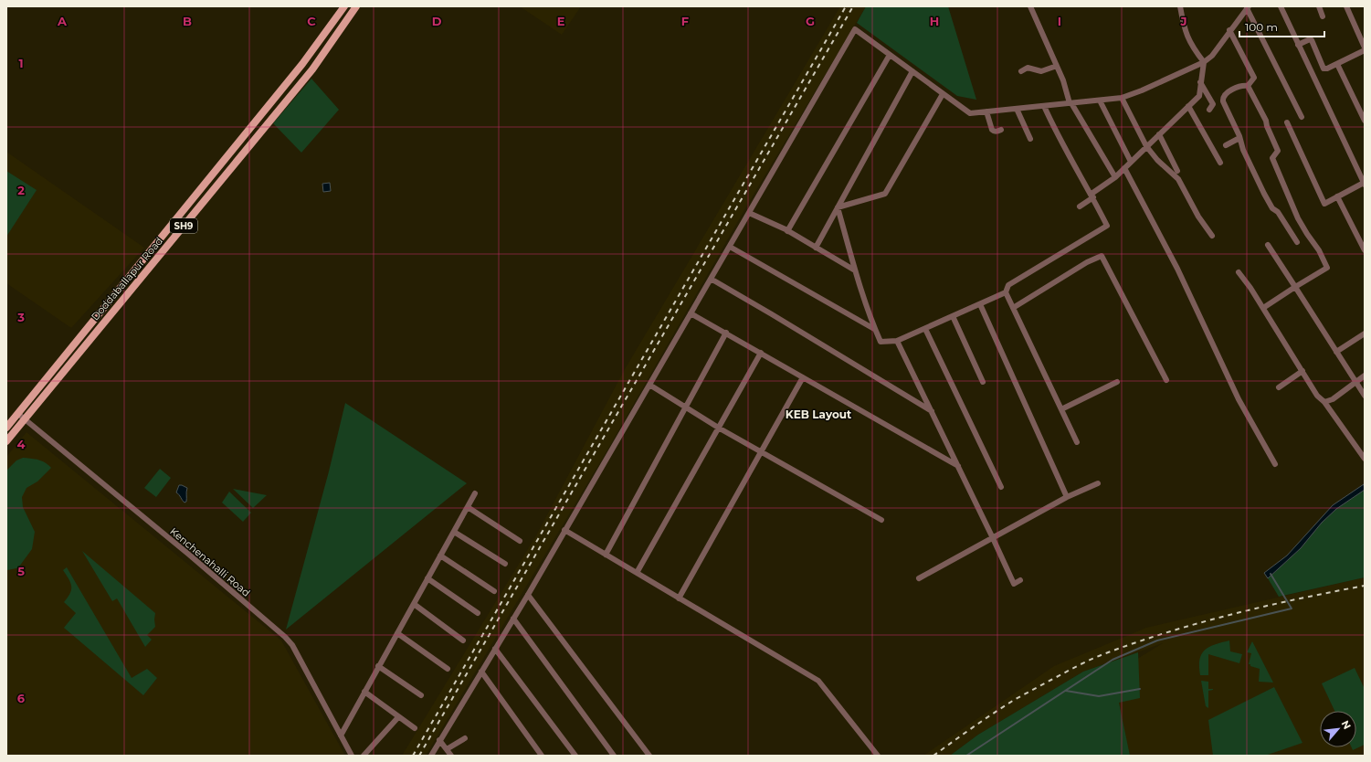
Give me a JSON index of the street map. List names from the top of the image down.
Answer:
{
  "streets": {
    "main road": ["SH9", "Doddaballapur Road"],
    "street": ["Kenchenahalli Road"]
  },
  "crossings": [
    ["Doddaballapur Road", "Kenchenahalli Road"]
  ],
  "districts": ["KEB Layout"],
  "scale_bar": "100 m",
  "north": "top right",
  "grid": {
    "columns": [
      "A",
      "B",
      "C",
      "D",
      "E",
      "F",
      "G",
      "H",
      "I",
      "J"
    ],
    "rows": [
      "1",
      "2",
      "3",
      "4",
      "5",
      "6"
    ]
  }
}
